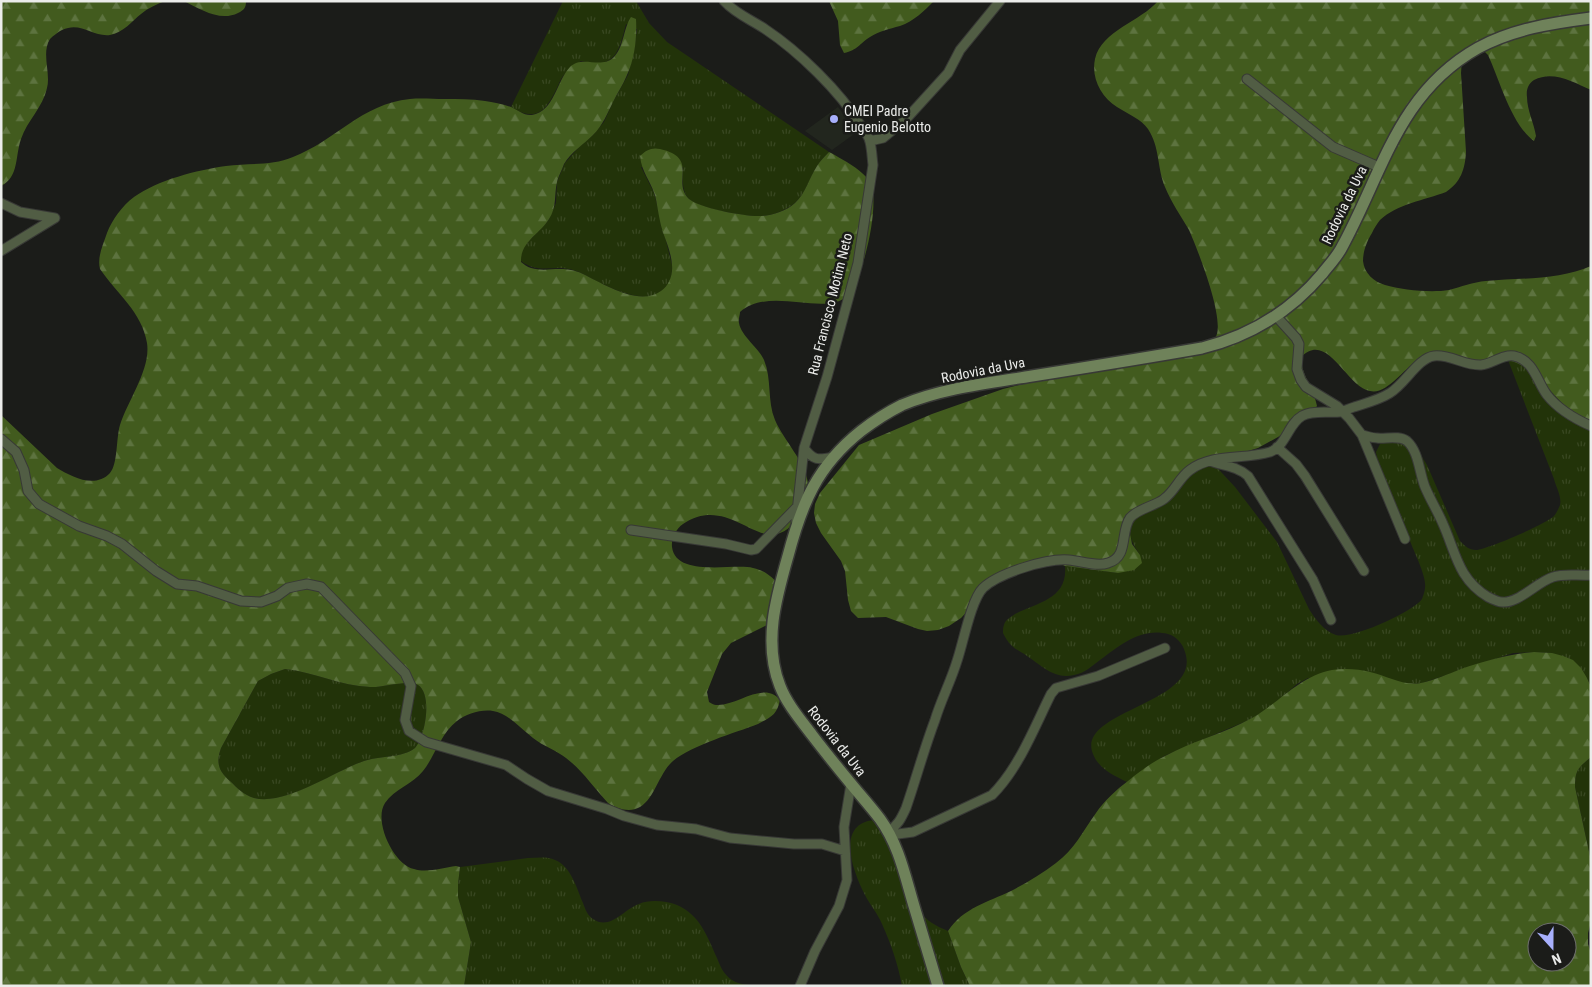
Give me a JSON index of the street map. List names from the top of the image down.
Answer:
{
  "streets": {
    "street": ["Rodovia da Uva", "Rua Francisco Motim Neto"]
  },
  "crossings": [
    ["Rodovia da Uva", "Rua Francisco Motim Neto"]
  ],
  "places": ["CMEI Padre Eugenio Belotto"],
  "north": "bottom"
}
